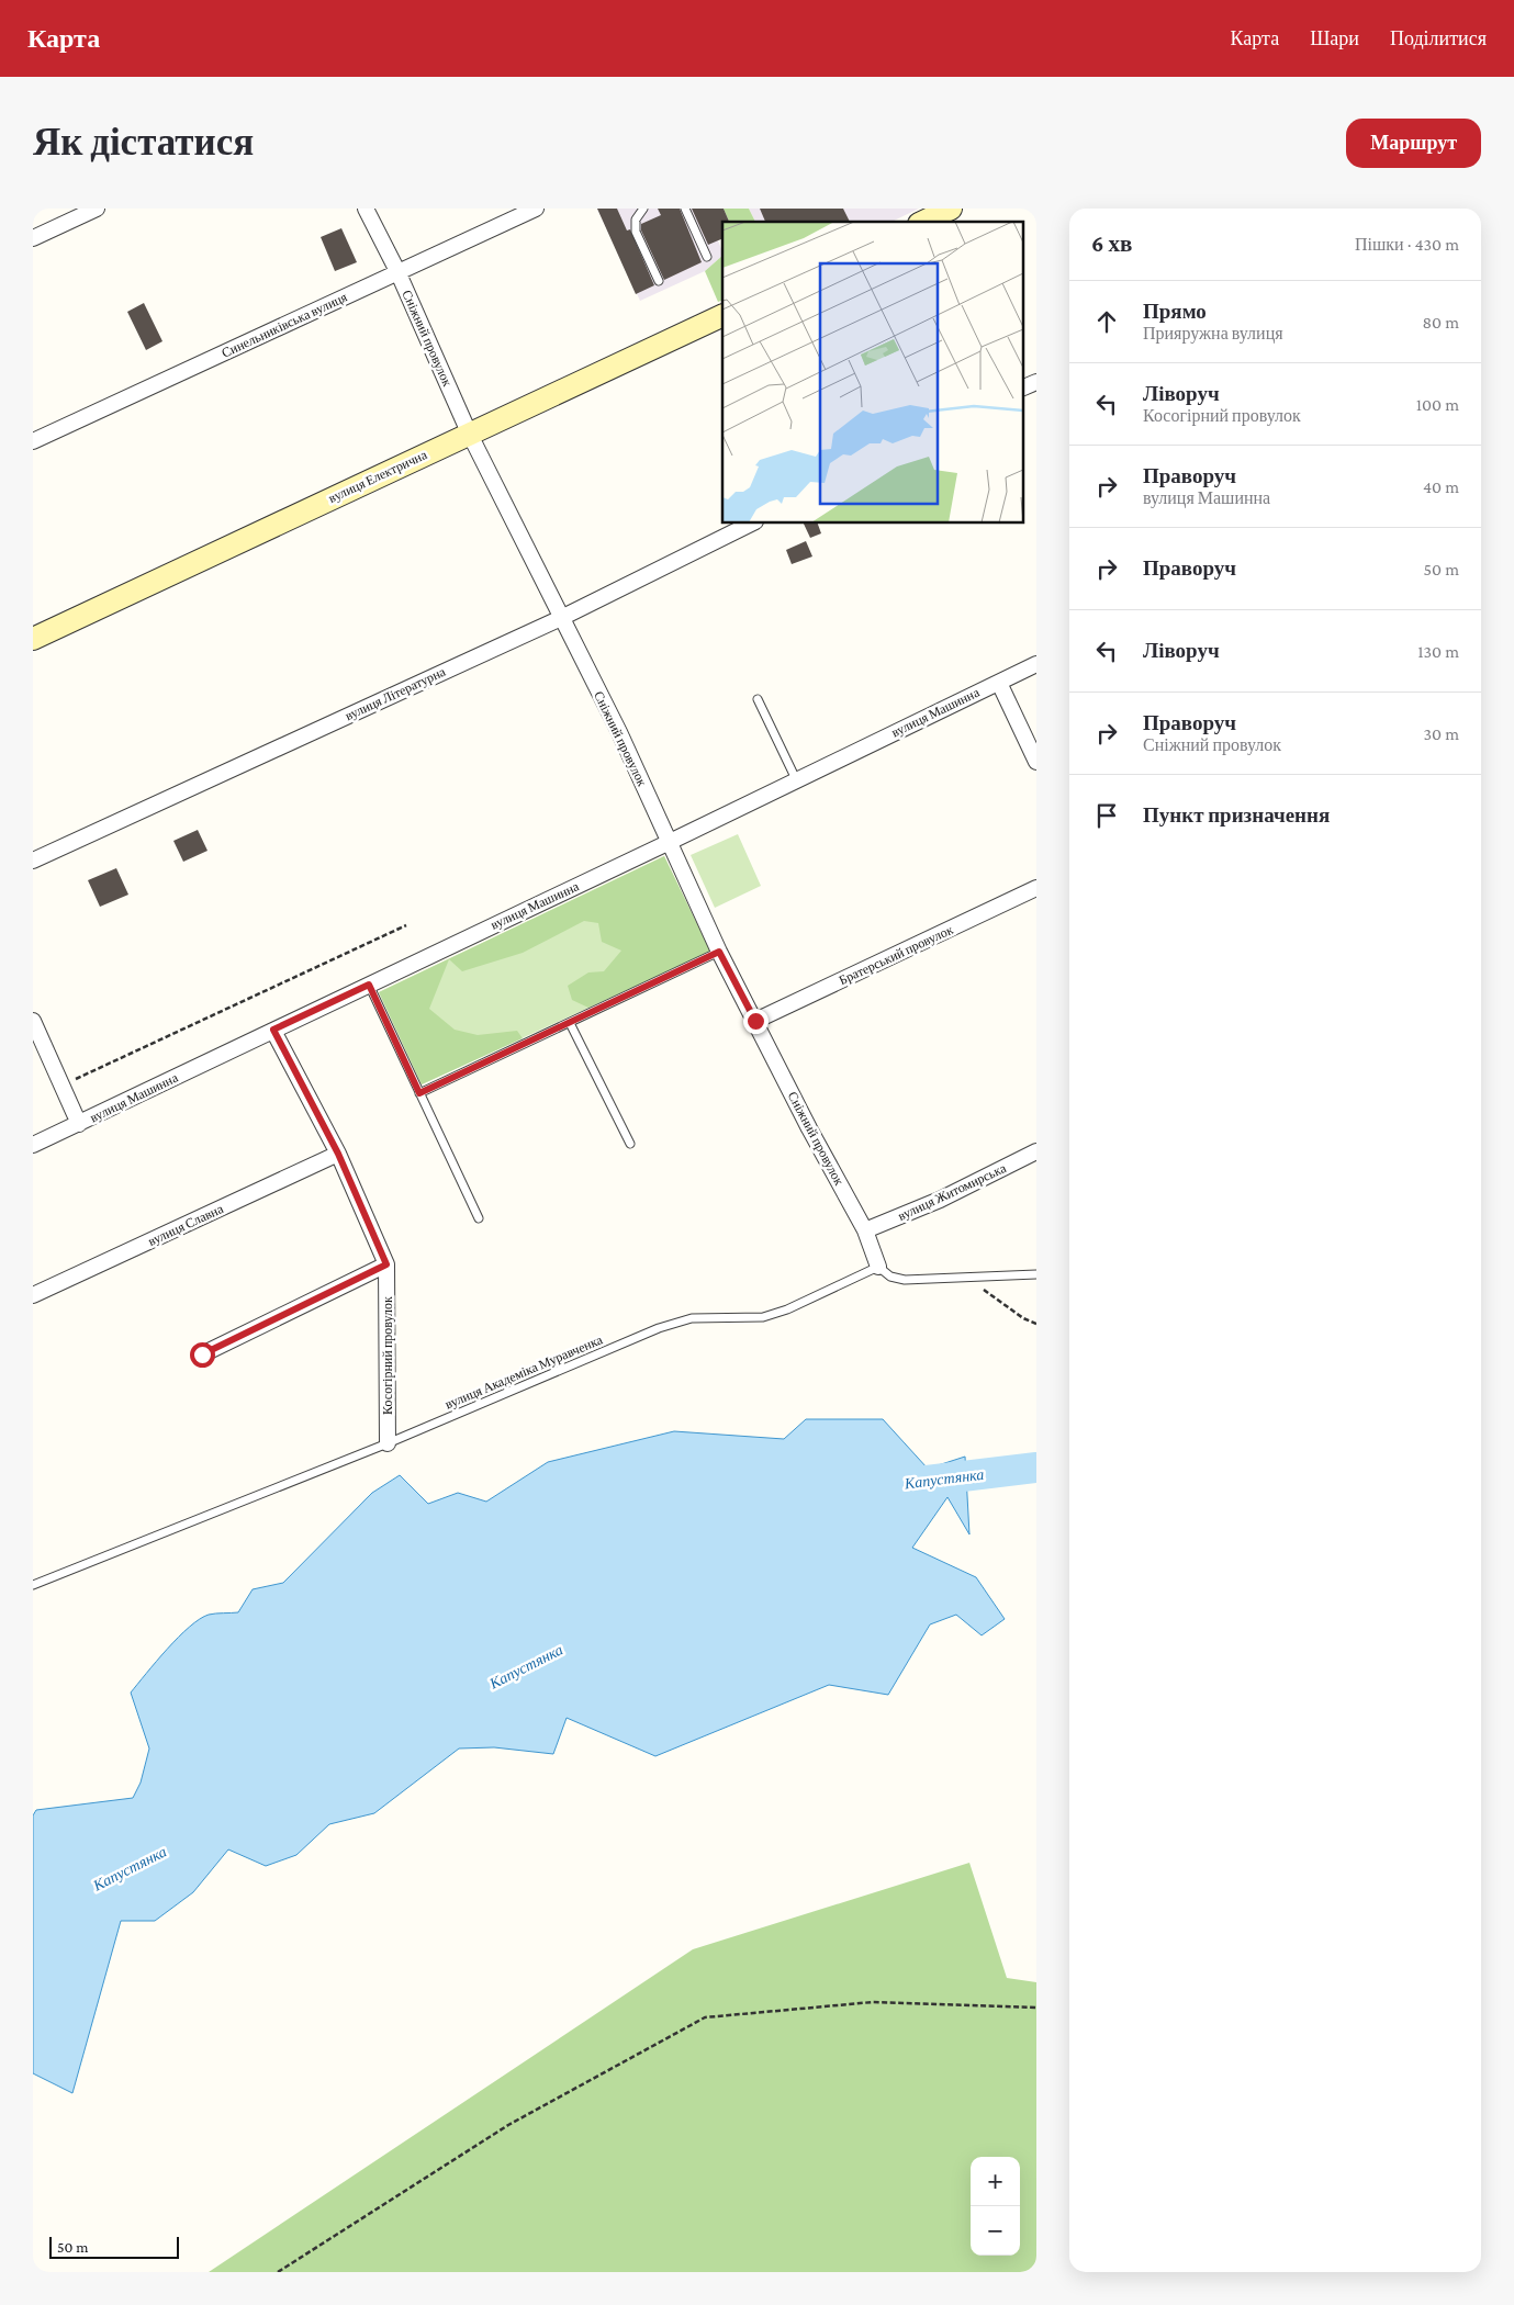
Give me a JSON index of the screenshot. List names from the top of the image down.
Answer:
{
  "streets": {
    "street": [
      "Синельниківська вулиця",
      "Сніжний провулок",
      "вулиця Електрична",
      "вулиця Літературна",
      "вулиця Машинна",
      "Братерський провулок",
      "вулиця Житомирська",
      "вулиця Славна",
      "Косогірний провулок"
    ],
    "lane": ["вулиця Академіка Муравченка"]
  },
  "crossings": [
    ["Синельниківська вулиця", "Сніжний провулок"],
    ["Сніжний провулок", "вулиця Електрична"],
    ["Сніжний провулок", "вулиця Літературна"],
    ["Сніжний провулок", "вулиця Машинна"],
    ["Сніжний провулок", "Братерський провулок"],
    ["Сніжний провулок", "вулиця Житомирська"],
    ["Сніжний провулок", "вулиця Академіка Муравченка"],
    ["вулиця Машинна", "Косогірний провулок"],
    ["вулиця Славна", "Косогірний провулок"],
    ["Косогірний провулок", "вулиця Академіка Муравченка"]
  ],
  "water": ["Капустянка"],
  "scale_bar": "50 m",
  "page": {
    "header": "Карта",
    "nav": ["Карта", "Шари", "Поділитися"],
    "buttons": "Маршрут",
    "title": "Як дістатися",
    "heading": ["6 хв", "Пішки · 430 m"],
    "list": [
      ["Прямо", "Прияружна вулиця", "80 m"],
      ["Ліворуч", "Косогірний провулок", "100 m"],
      ["Праворуч", "вулиця Машинна", "40 m"],
      ["Праворуч", "50 m"],
      ["Ліворуч", "130 m"],
      ["Праворуч", "Сніжний провулок", "30 m"],
      "Пункт призначення"
    ],
    "map_buttons": ["+", "−"],
    "scale": "50 m"
  }
}
